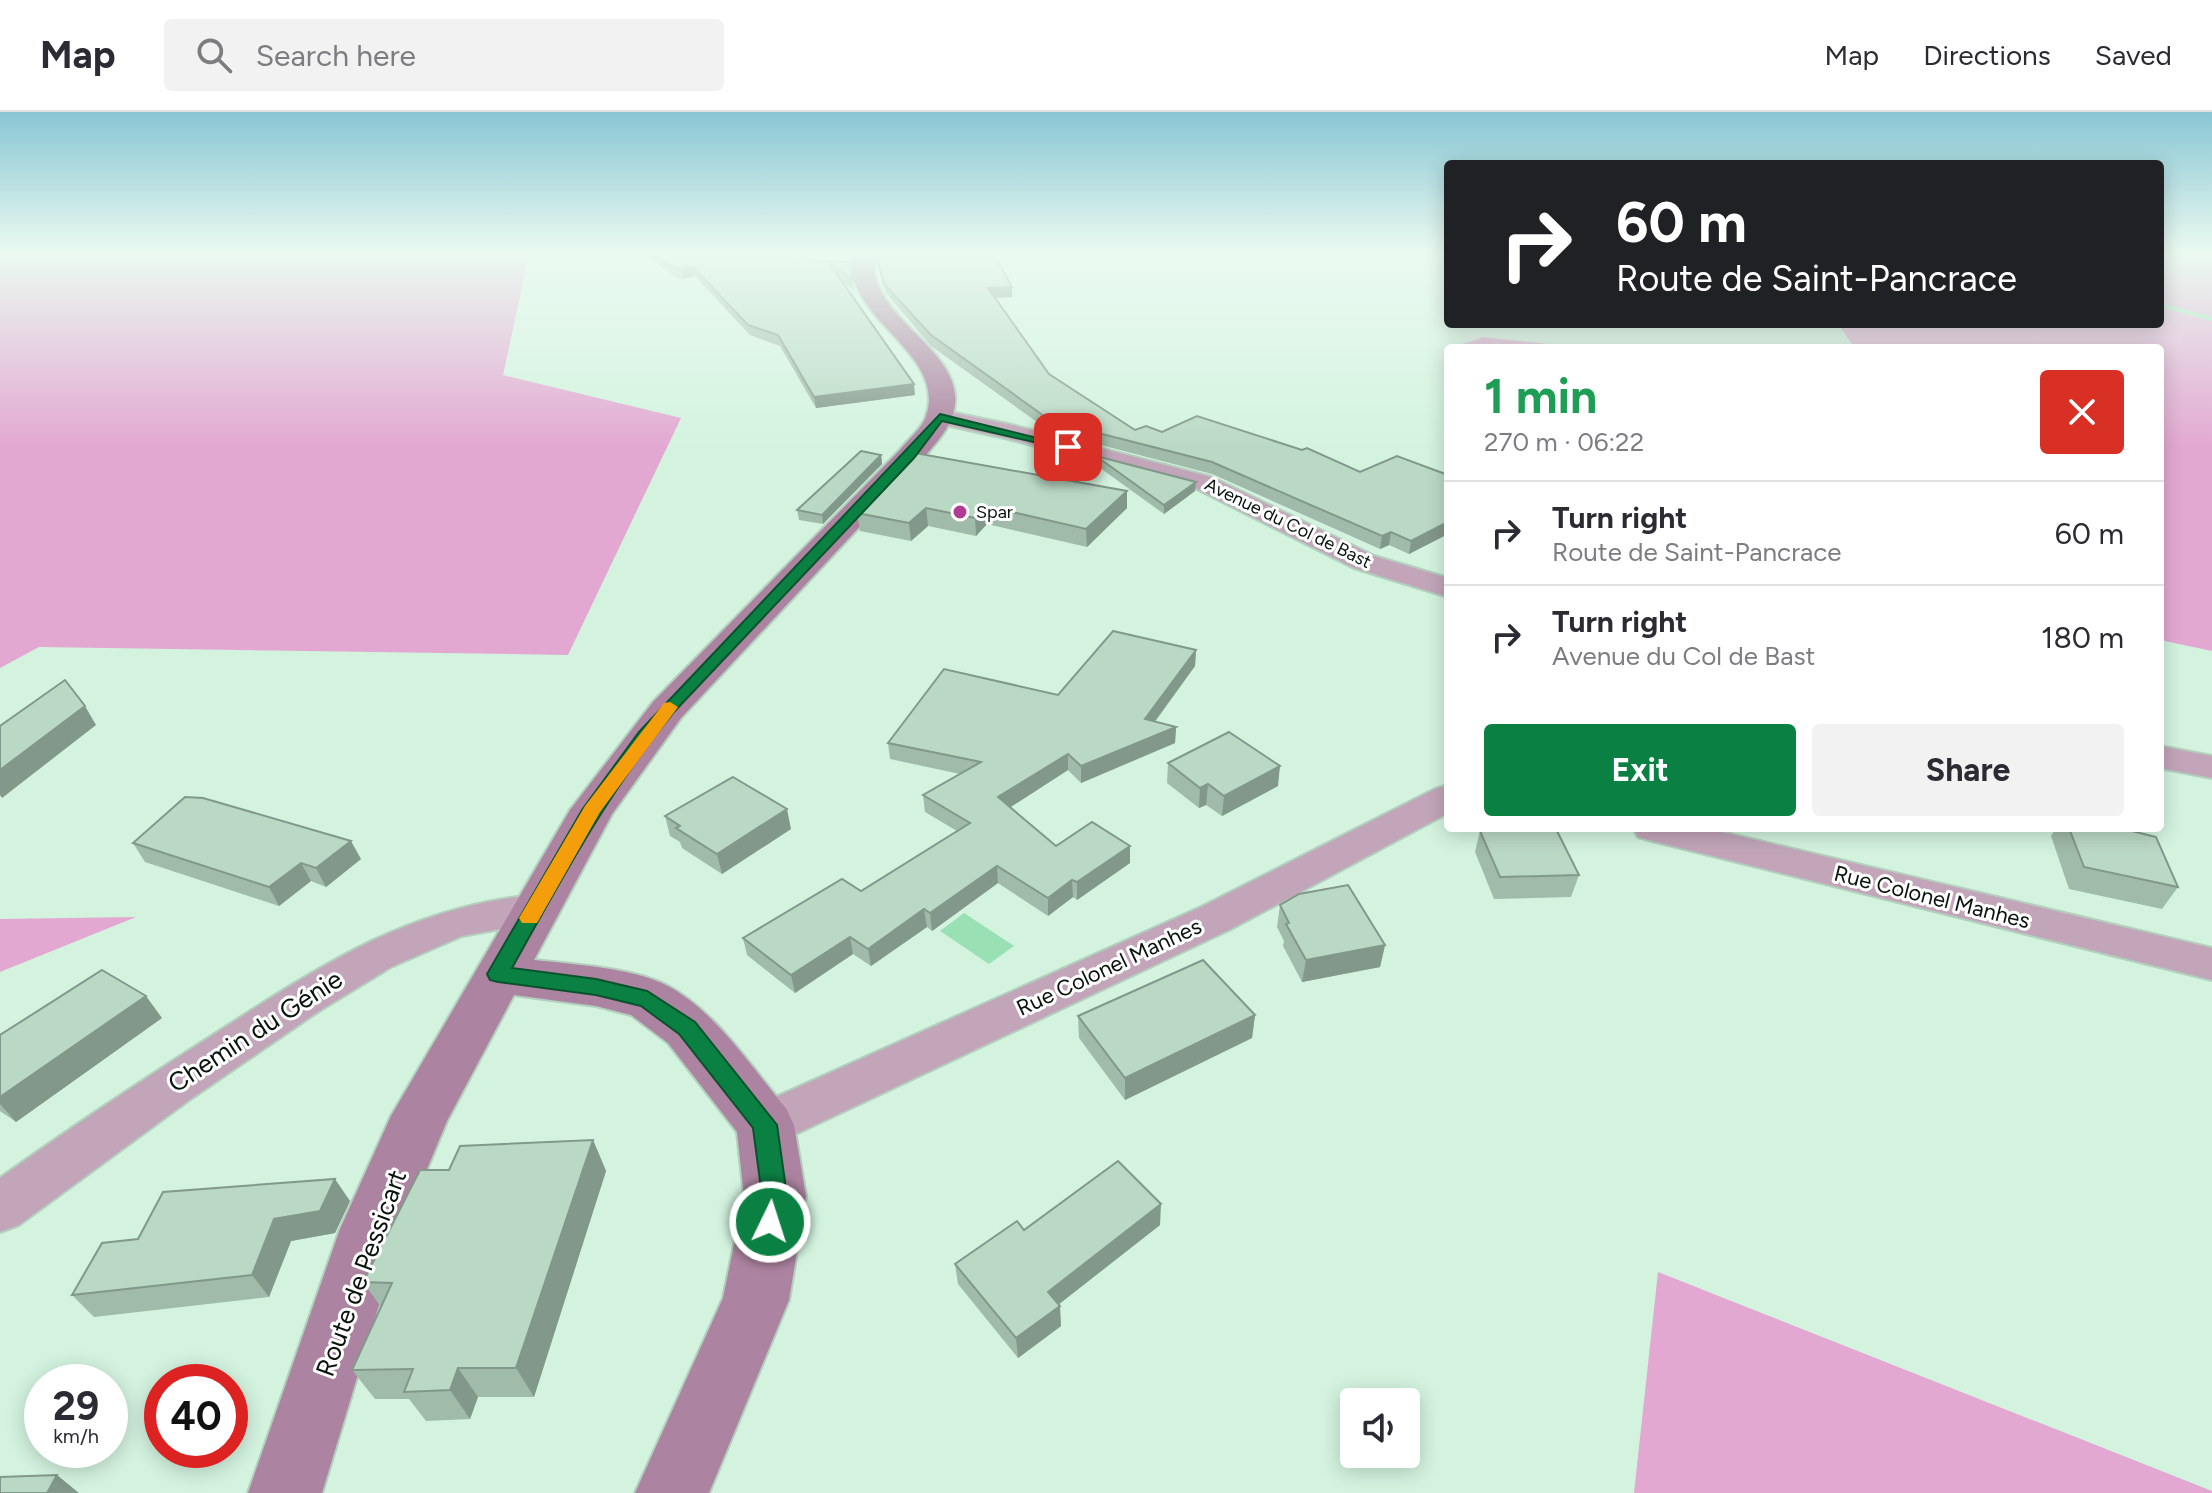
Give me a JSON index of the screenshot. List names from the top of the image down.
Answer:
{
  "streets": {
    "street": [
      "Avenue du Col de Bast",
      "Rue Colonel Manhes",
      "Chemin du Génie",
      "Route de Pessicart"
    ]
  },
  "crossings": [
    ["Avenue du Col de Bast", "Route de Pessicart"],
    ["Chemin du Génie", "Route de Pessicart"]
  ],
  "places": ["Spar"],
  "page": {
    "header": "Map",
    "search": "Search here",
    "nav": ["Map", "Directions", "Saved"],
    "turn": ["60 m", "Route de Saint-Pancrace"],
    "heading": ["1 min", "270 m · 06:22"],
    "list": [
      {
        "name": "Turn right",
        "note": "Route de Saint-Pancrace",
        "value": "60 m"
      },
      {
        "name": "Turn right",
        "note": "Avenue du Col de Bast",
        "value": "180 m"
      }
    ],
    "buttons": ["Exit", "Share"],
    "speed": "29 km/h",
    "limit": "40"
  }
}
